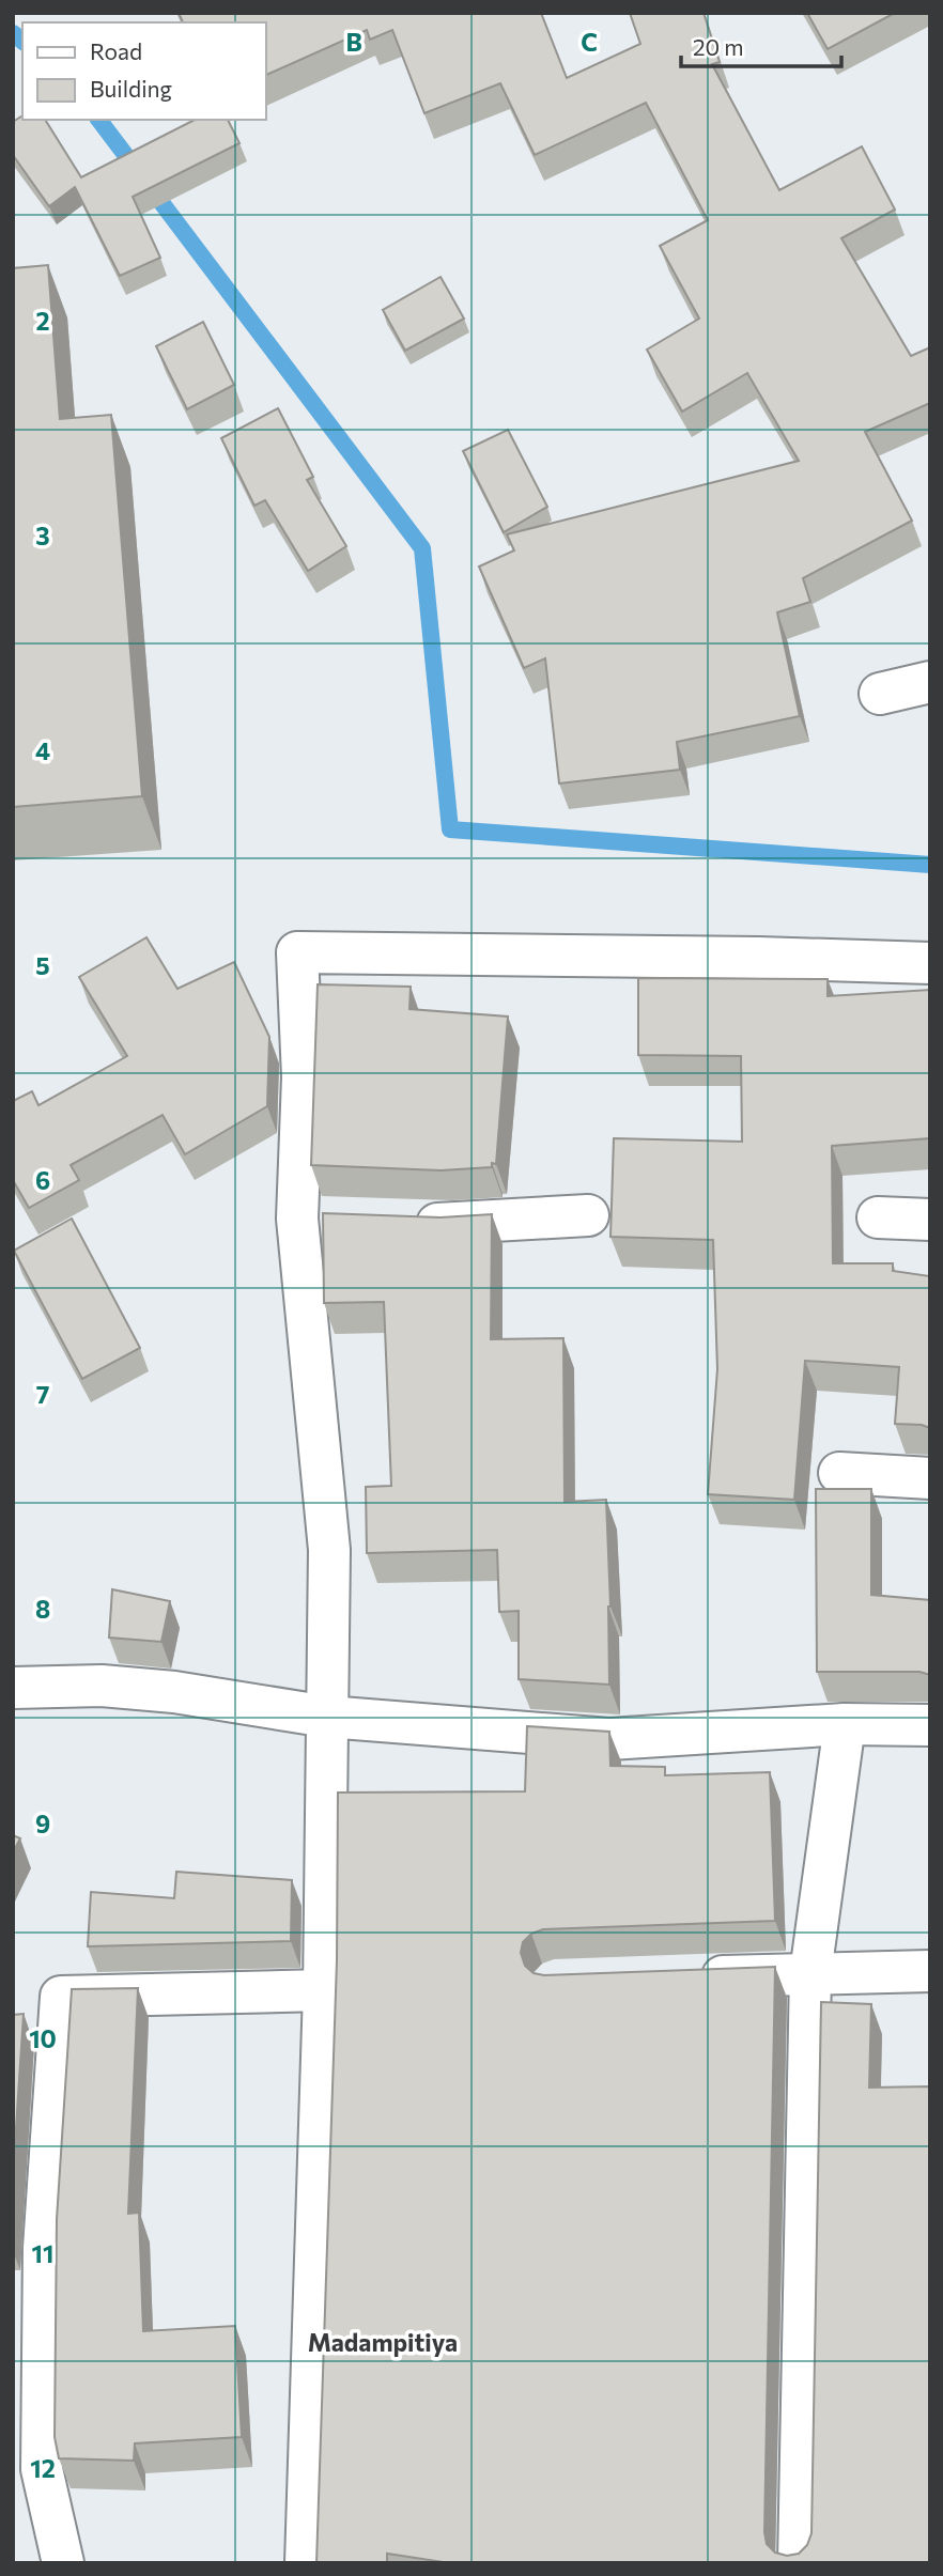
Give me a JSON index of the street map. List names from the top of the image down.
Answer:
{
  "districts": ["Madampitiya"],
  "legend": ["Road", "Building"],
  "scale_bar": "20 m",
  "grid": {
    "columns": ["B", "C"],
    "rows": [
      "2",
      "3",
      "4",
      "5",
      "6",
      "7",
      "8",
      "9",
      "10",
      "11",
      "12"
    ]
  }
}
